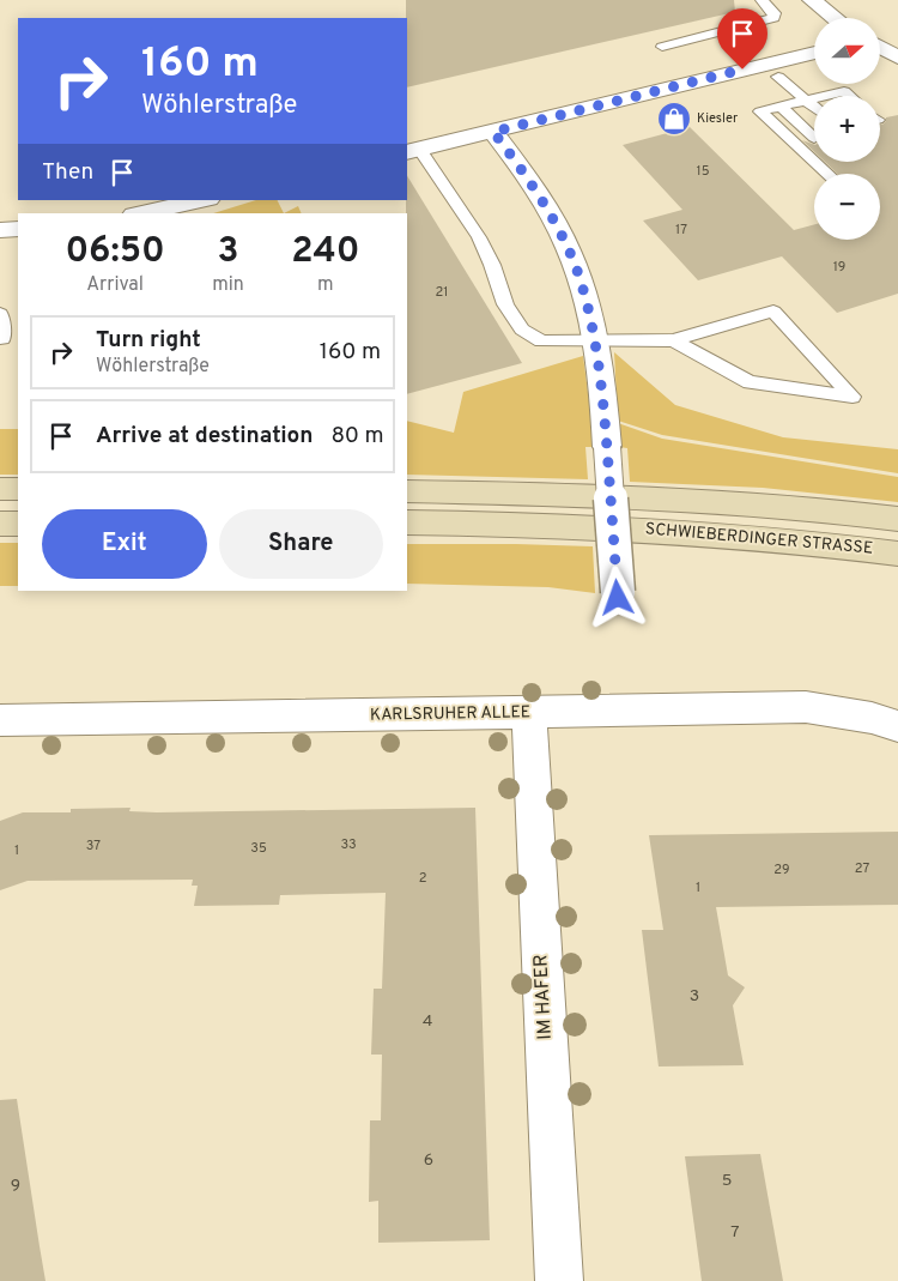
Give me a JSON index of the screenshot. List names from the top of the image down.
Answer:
{
  "streets": {
    "main road": ["SCHWIEBERDINGER STRASSE"],
    "street": ["KARLSRUHER ALLEE", "IM HAFER"]
  },
  "crossings": [
    ["KARLSRUHER ALLEE", "IM HAFER"]
  ],
  "places": {
    "shop": ["Kiesler"]
  },
  "house_numbers": [
    "15",
    "17",
    "19",
    "21",
    "33",
    "37",
    "35",
    "1",
    "27",
    "29",
    "2",
    "1",
    "3",
    "4",
    "6",
    "5",
    "9",
    "7"
  ],
  "north": "right",
  "page": {
    "map_buttons": ["+", "−"],
    "turn": ["160 m", "Wöhlerstraße"],
    "then": "Then",
    "eta": [
      "06:50",
      "Arrival",
      "3",
      "min",
      "240",
      "m"
    ],
    "list": [
      {
        "name": "Turn right",
        "note": "Wöhlerstraße",
        "value": "160 m"
      },
      {
        "name": "Arrive at destination",
        "value": "80 m"
      }
    ],
    "buttons": ["Exit", "Share"]
  }
}
